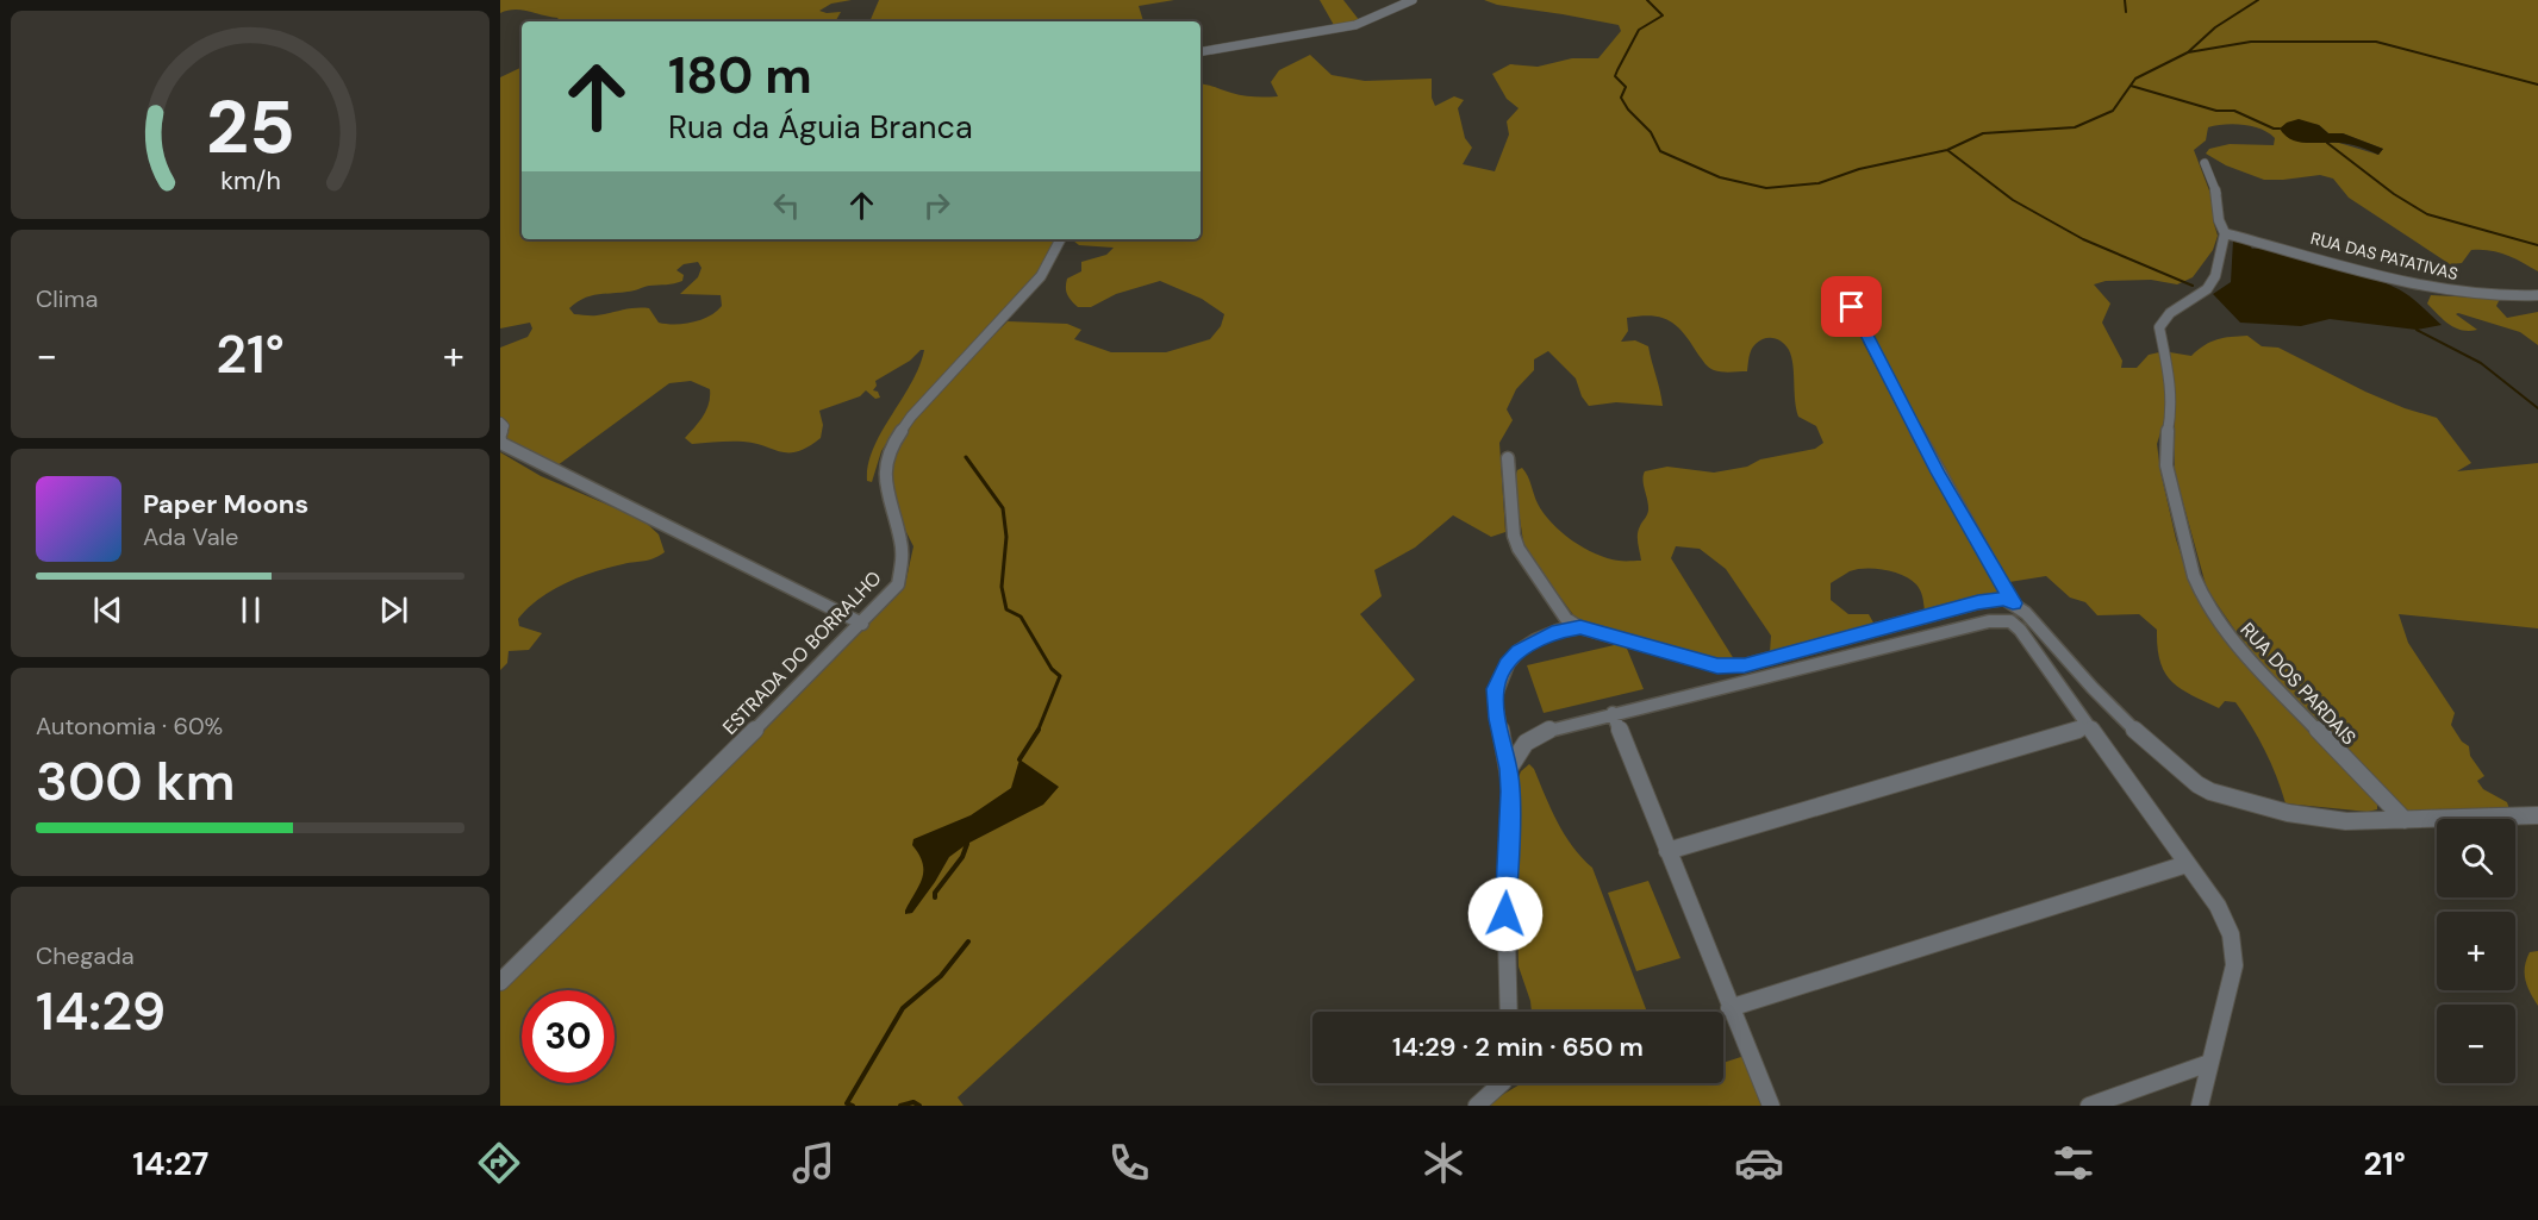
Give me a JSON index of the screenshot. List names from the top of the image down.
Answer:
{
  "streets": {
    "street": ["RUA DAS PATATIVAS", "ESTRADA DO BORRALHO", "RUA DOS PARDAIS"]
  },
  "crossings": [
    ["RUA DAS PATATIVAS", "RUA DOS PARDAIS"]
  ],
  "page": {
    "turn": ["180 m", "Rua da Águia Branca"],
    "tile": [
      "Clima",
      ["Autonomia · 60%", "300 km"],
      ["Chegada", "14:29"]
    ],
    "heat": ["−", "21°", "+"],
    "song": ["Paper Moons", "Ada Vale"],
    "map_buttons": ["+", "−"],
    "limit": "30",
    "trip": "14:29 · 2 min · 650 m",
    "tabs": ["14:27", "21°"],
    "gauge": ["25", "km/h"]
  }
}
